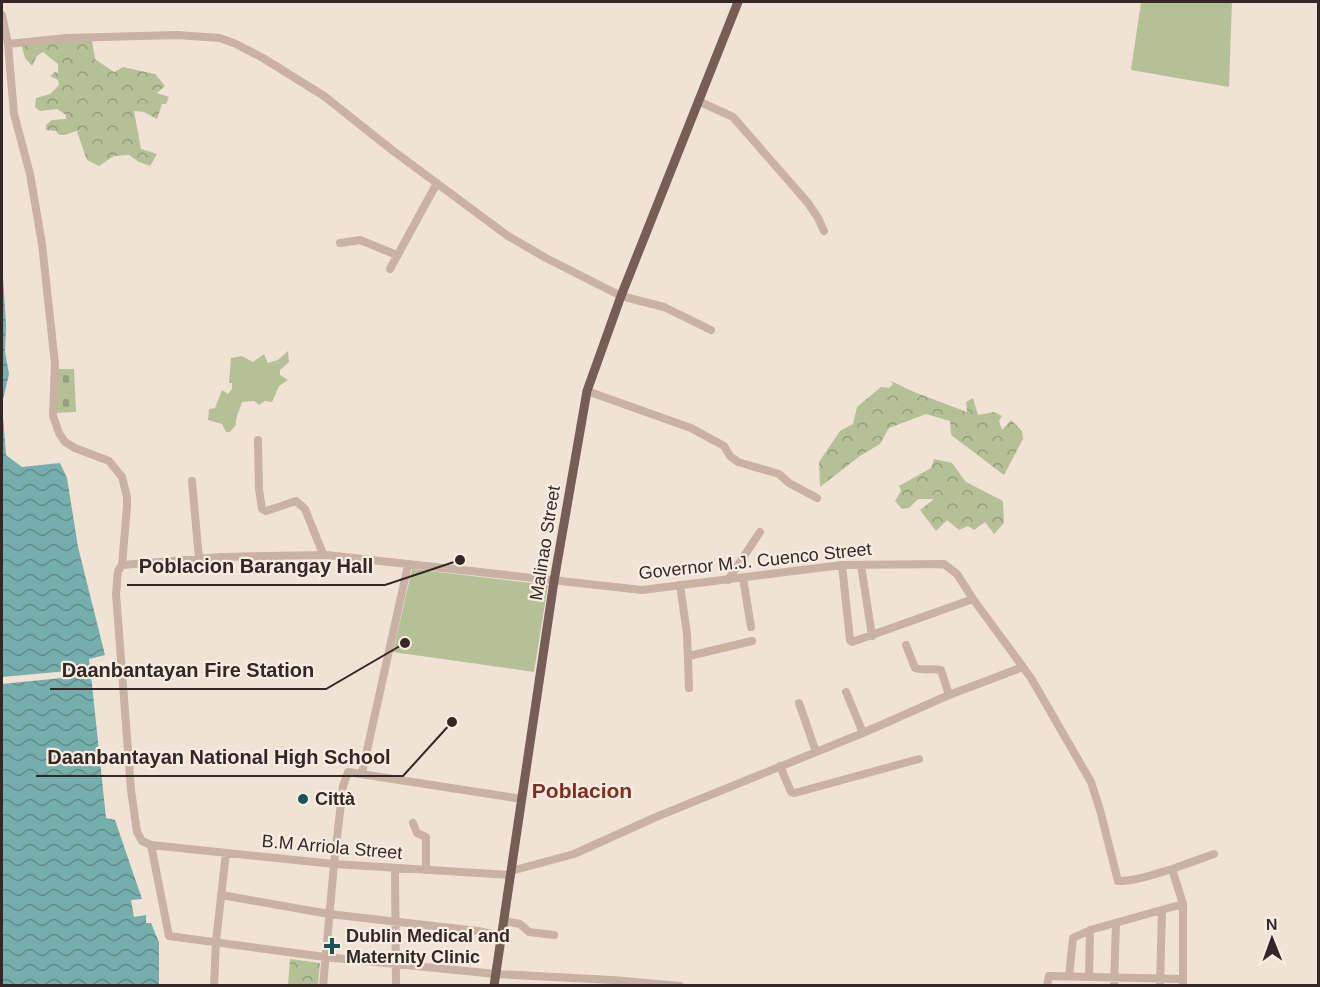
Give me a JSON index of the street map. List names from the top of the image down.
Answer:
{
  "streets": {
    "main road": ["Malinao Street"],
    "street": ["Governor M.J. Cuenco Street", "B.M Arriola Street"]
  },
  "crossings": [
    ["Malinao Street", "Governor M.J. Cuenco Street"],
    ["Malinao Street", "B.M Arriola Street"]
  ],
  "districts": ["Poblacion"],
  "places": {
    "other": [
      "Poblacion Barangay Hall",
      "Daanbantayan Fire Station",
      "Daanbantayan National High School",
      "Città"
    ],
    "health": ["Dublin Medical and Maternity Clinic"]
  },
  "north": "top"
}
